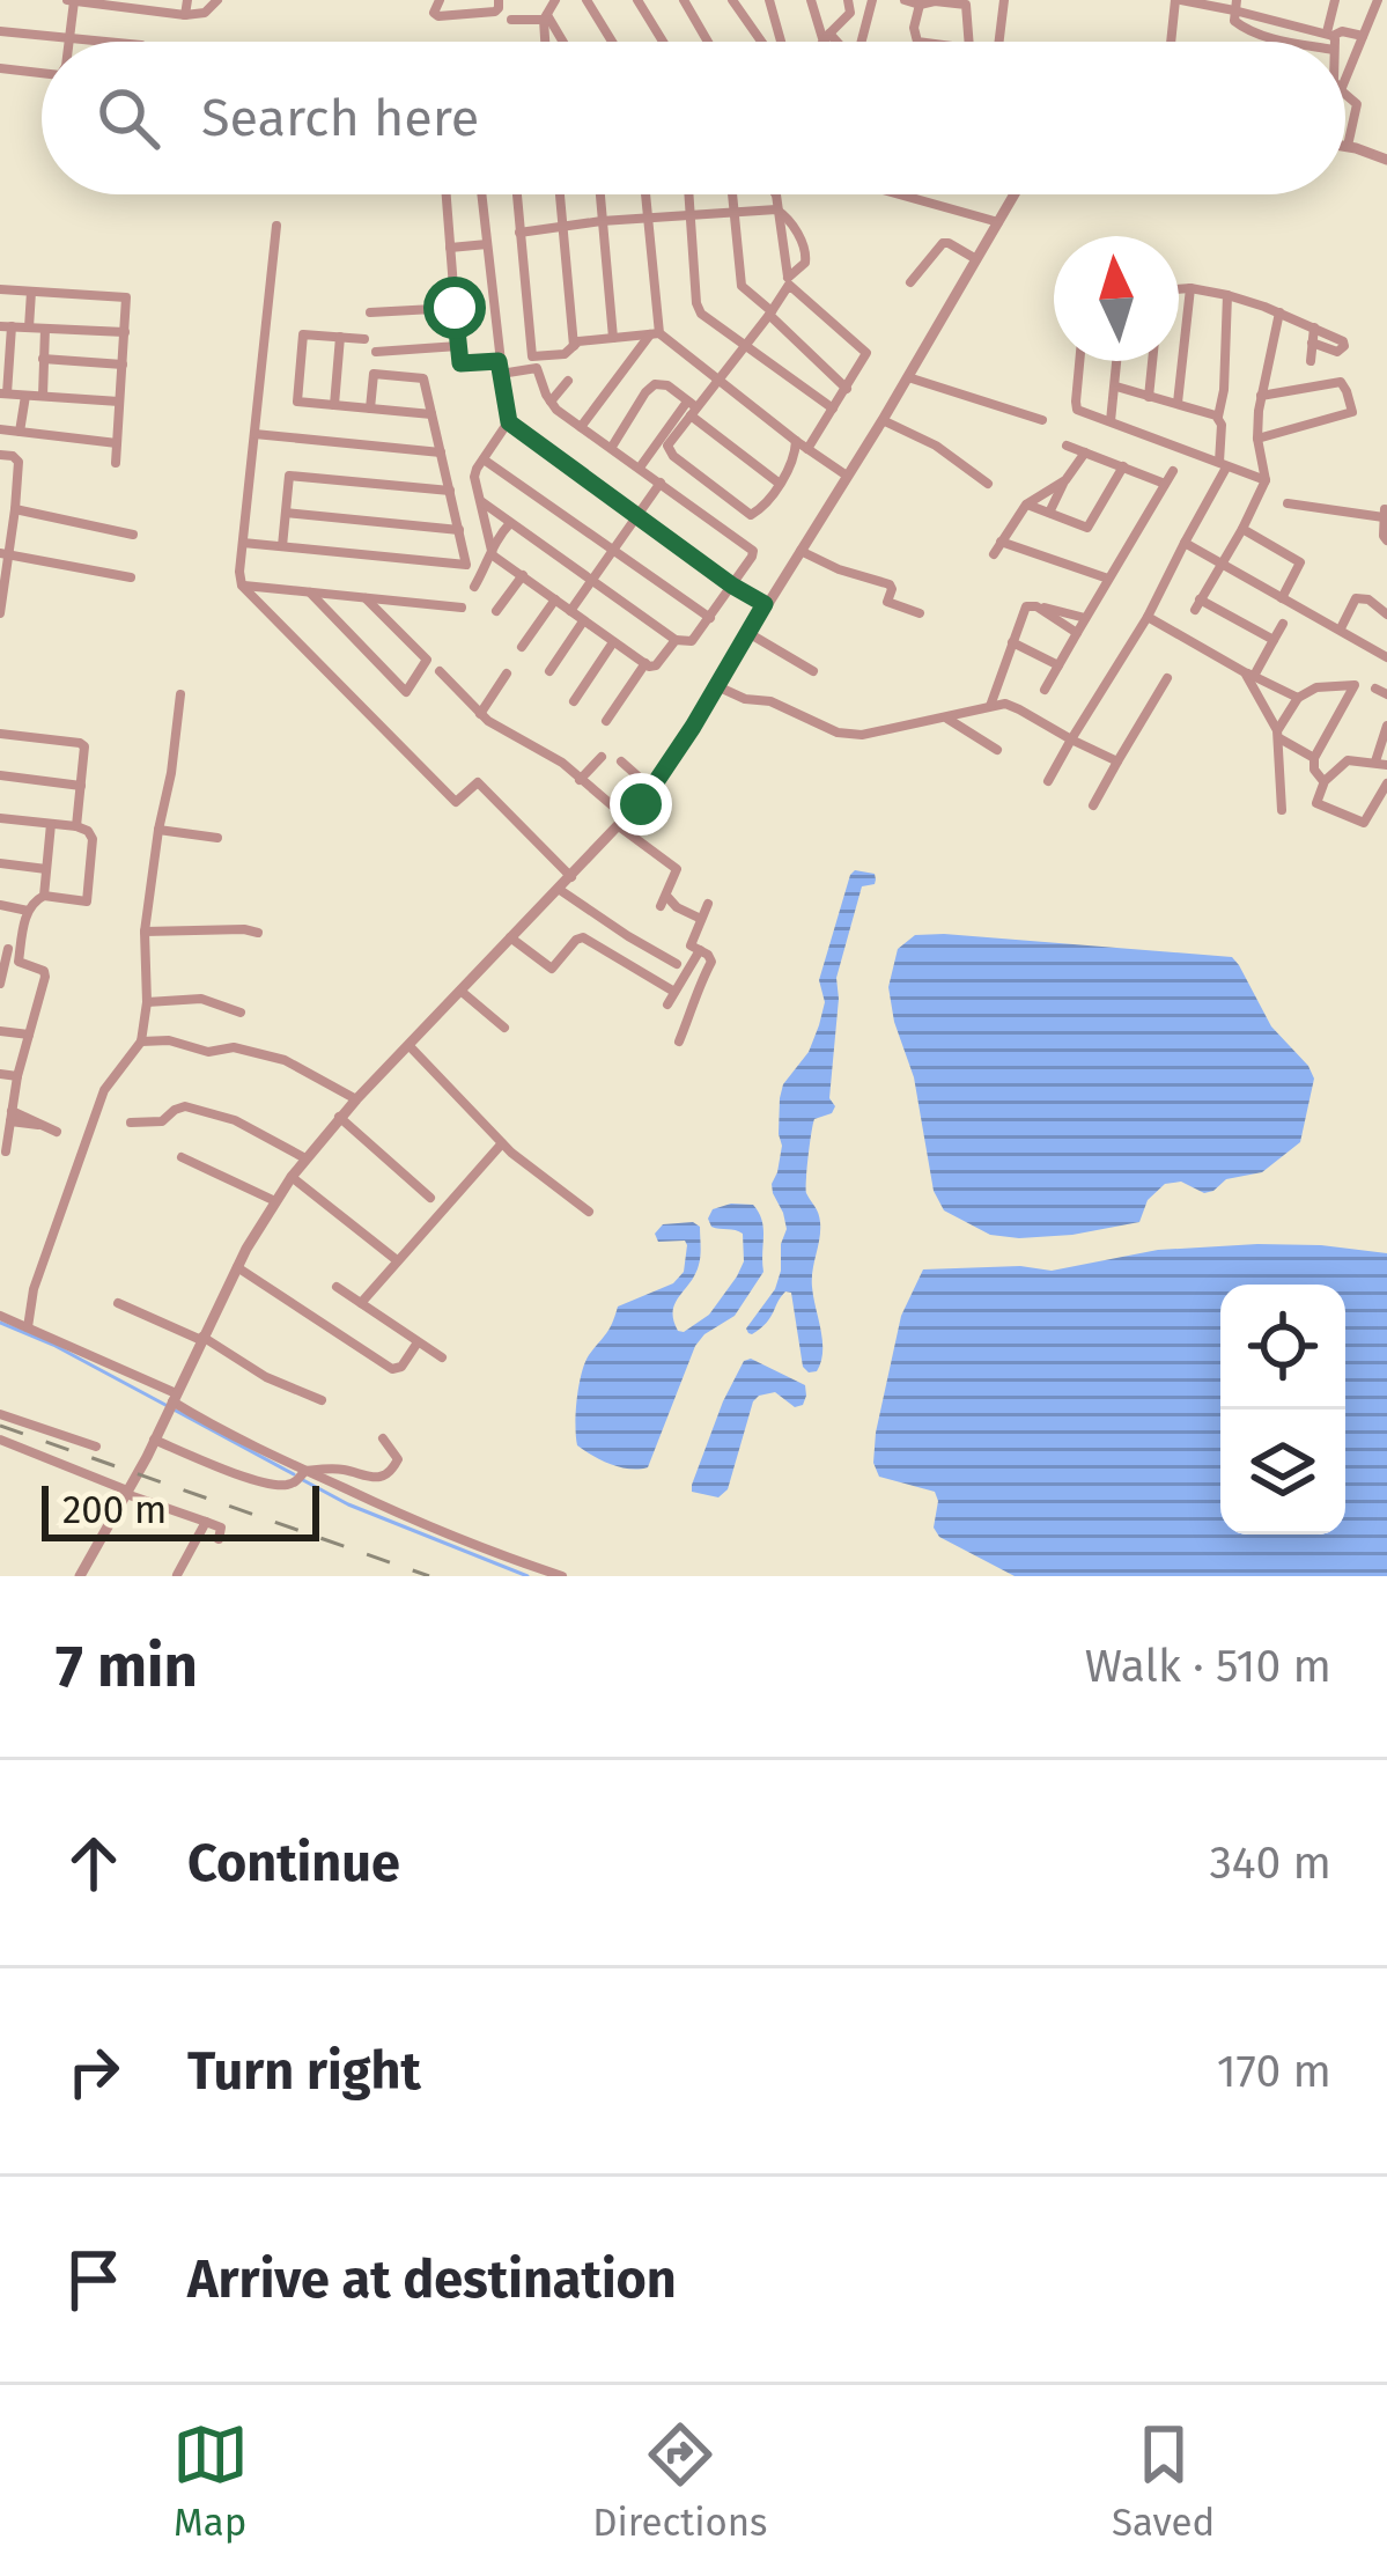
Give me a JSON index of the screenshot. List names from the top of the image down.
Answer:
{
  "scale_bar": "200 m",
  "north": "top",
  "page": {
    "search": "Search here",
    "scale": "200 m",
    "heading": ["7 min", "Walk · 510 m"],
    "list": [
      ["Continue", "340 m"],
      ["Turn right", "170 m"],
      "Arrive at destination"
    ],
    "nav": ["Map", "Directions", "Saved"]
  }
}
